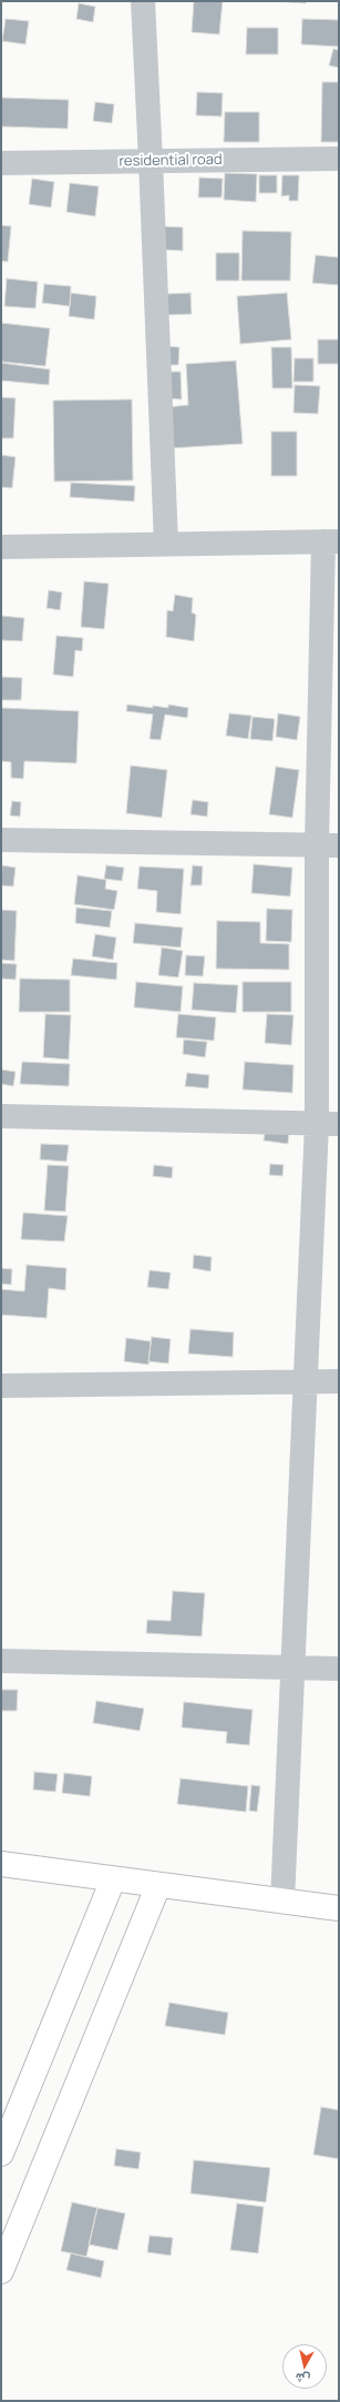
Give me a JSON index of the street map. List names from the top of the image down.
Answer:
{
  "streets": {
    "street": ["residential road"]
  },
  "north": "bottom"
}
